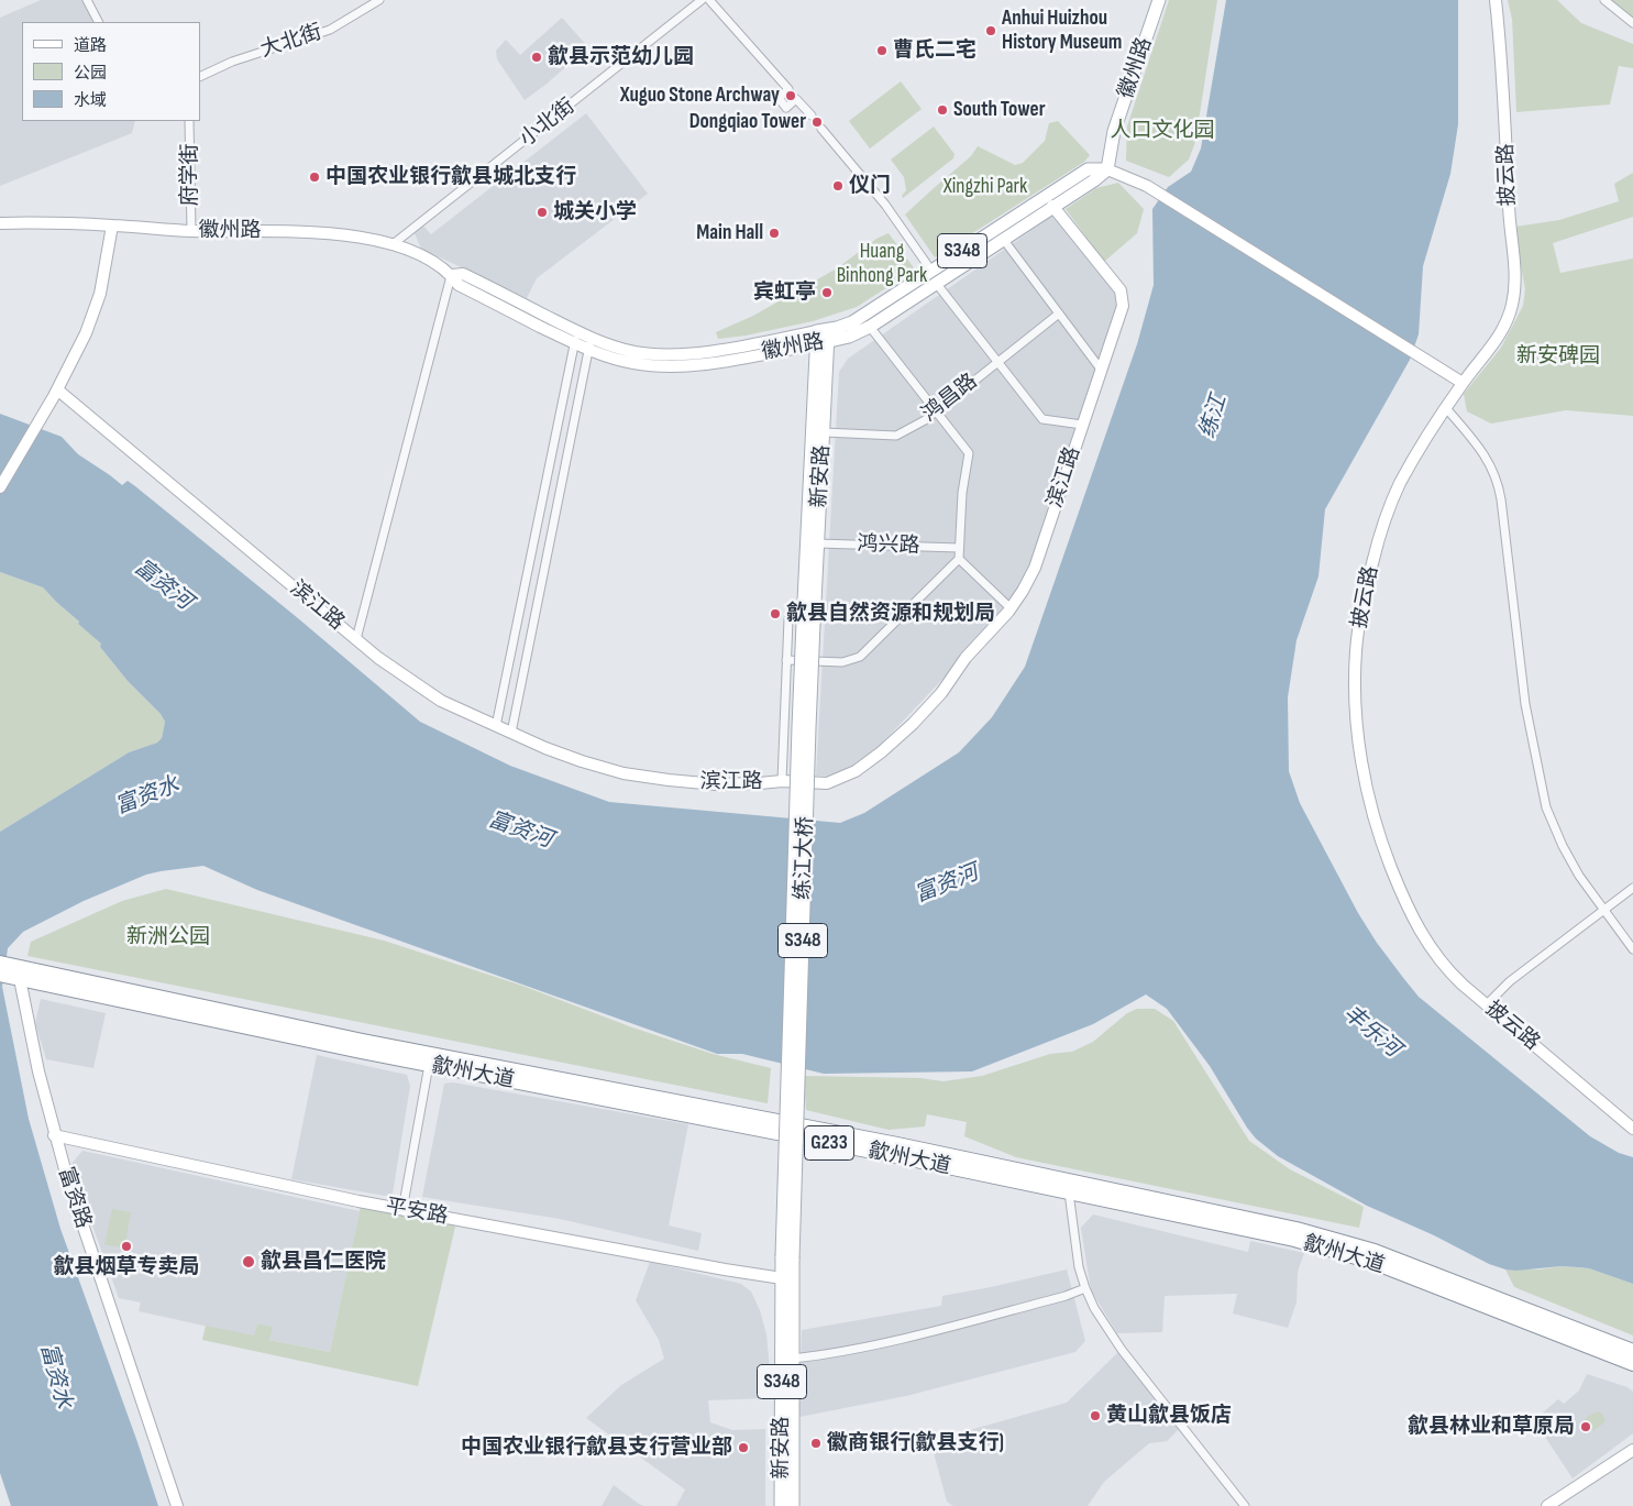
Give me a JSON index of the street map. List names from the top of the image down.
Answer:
{
  "streets": {
    "highway": ["歙州大道", "G233"],
    "main road": [
      "徽州路",
      "S348",
      "新安路",
      "练江大桥"
    ],
    "street": [
      "大北街",
      "小北街",
      "府学街",
      "披云路",
      "鸿昌路",
      "滨江路",
      "鸿兴路",
      "富资路",
      "平安路"
    ]
  },
  "crossings": [
    ["徽州路", "小北街"],
    ["徽州路", "府学街"],
    ["徽州路", "新安路"],
    ["徽州路", "滨江路"],
    ["鸿昌路", "新安路"],
    ["新安路", "鸿兴路"],
    ["新安路", "练江大桥"],
    ["新安路", "平安路"],
    ["歙州大道", "富资路"],
    ["富资路", "平安路"]
  ],
  "water": [
    "练江",
    "富资河",
    "富资水",
    "丰乐河"
  ],
  "parks": [
    "人口文化园",
    "Xingzhi Park",
    "Huang Binhong Park",
    "新安碑园",
    "新洲公园"
  ],
  "places": [
    "Anhui Huizhou History Museum",
    "曹氏二宅",
    "歙县示范幼儿园",
    "Xuguo Stone Archway",
    "South Tower",
    "Dongqiao Tower",
    "中国农业银行歙县城北支行",
    "仪门",
    "城关小学",
    "Main Hall",
    "宾虹亭",
    "歙县自然资源和规划局",
    "歙县烟草专卖局",
    "歙县昌仁医院",
    "黄山歙县饭店",
    "歙县林业和草原局",
    "徽商银行(歙县支行)",
    "中国农业银行歙县支行营业部"
  ],
  "legend": ["道路", "公园", "水域"]
}
